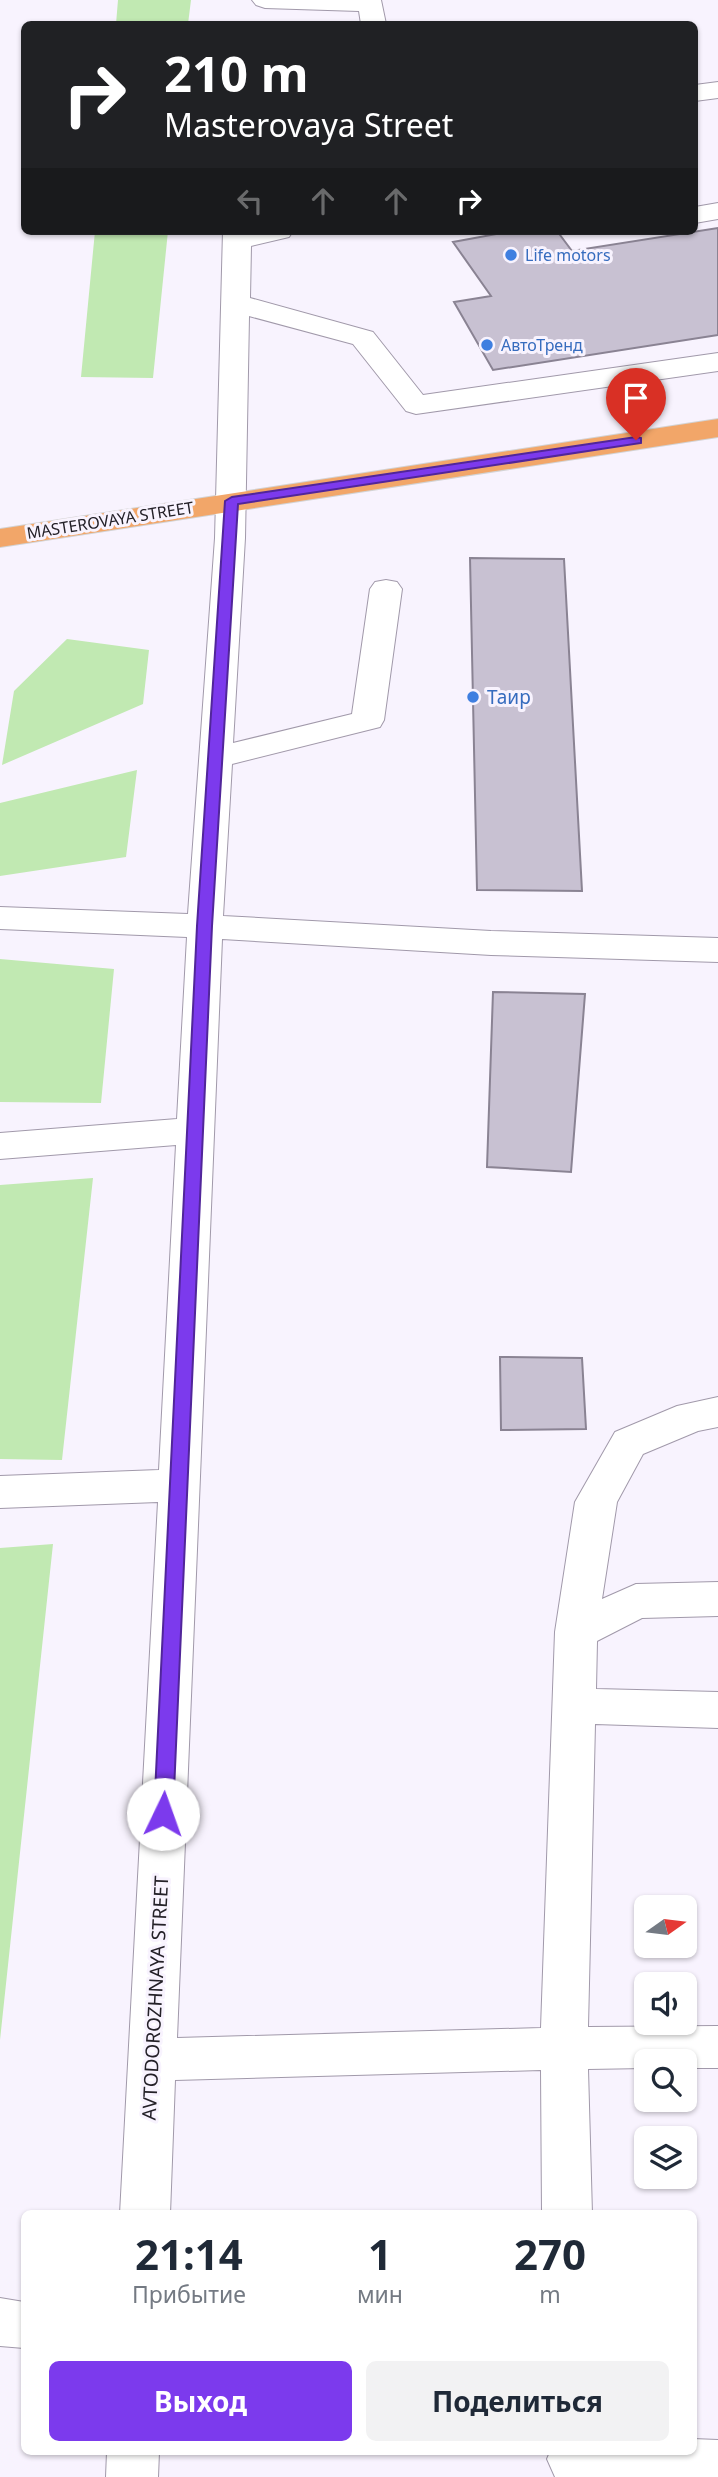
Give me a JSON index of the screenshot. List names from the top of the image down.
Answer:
{
  "streets": {
    "main road": ["MASTEROVAYA STREET"],
    "street": ["AVTODOROZHNAYA STREET"]
  },
  "crossings": [
    ["MASTEROVAYA STREET", "AVTODOROZHNAYA STREET"]
  ],
  "places": ["Life motors", "АвтоТренд", "Таир"],
  "north": "right",
  "page": {
    "turn": ["210 m", "Masterovaya Street"],
    "eta": [
      "21:14",
      "Прибытие",
      "1",
      "мин",
      "270",
      "m"
    ],
    "buttons": ["Выход", "Поделиться"]
  }
}
